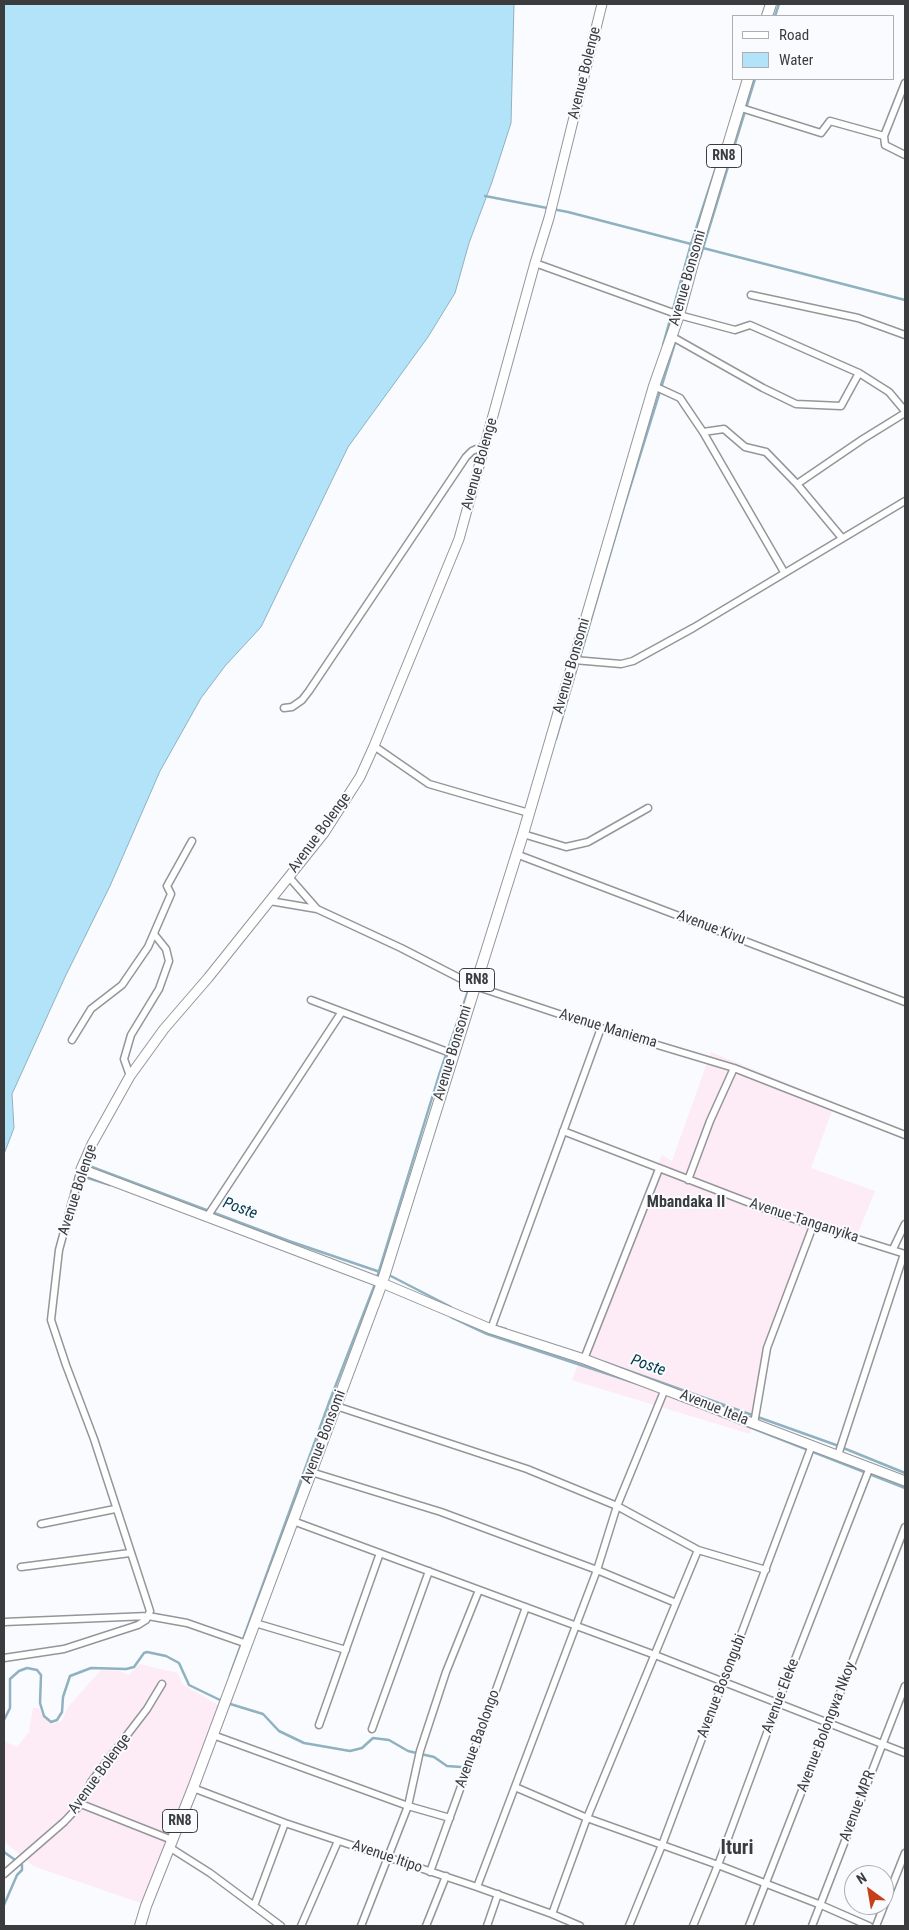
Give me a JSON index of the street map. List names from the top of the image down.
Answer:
{
  "streets": {
    "main road": ["RN8", "Avenue Bonsomi"],
    "street": [
      "Avenue Bolenge",
      "Avenue Kivu",
      "Avenue Maniema",
      "Avenue Tanganyika",
      "Avenue Itela",
      "Avenue Bosongubi",
      "Avenue Eleke",
      "Avenue Bolongwa Nkoy",
      "Avenue Baolongo",
      "Avenue MPR",
      "Avenue Itipo"
    ]
  },
  "crossings": [
    ["Avenue Bolenge", "Avenue Itela"],
    ["Avenue Bonsomi", "Avenue Kivu"],
    ["Avenue Bonsomi", "Avenue Maniema"],
    ["Avenue Bonsomi", "Avenue Itela"],
    ["Avenue Bonsomi", "Avenue Itipo"],
    ["Avenue Itela", "Avenue Bosongubi"],
    ["Avenue Itela", "Avenue Eleke"],
    ["Avenue Baolongo", "Avenue Itipo"]
  ],
  "districts": ["Mbandaka II", "Ituri"],
  "water": ["Poste"],
  "legend": ["Road", "Water"],
  "north": "top left"
}
